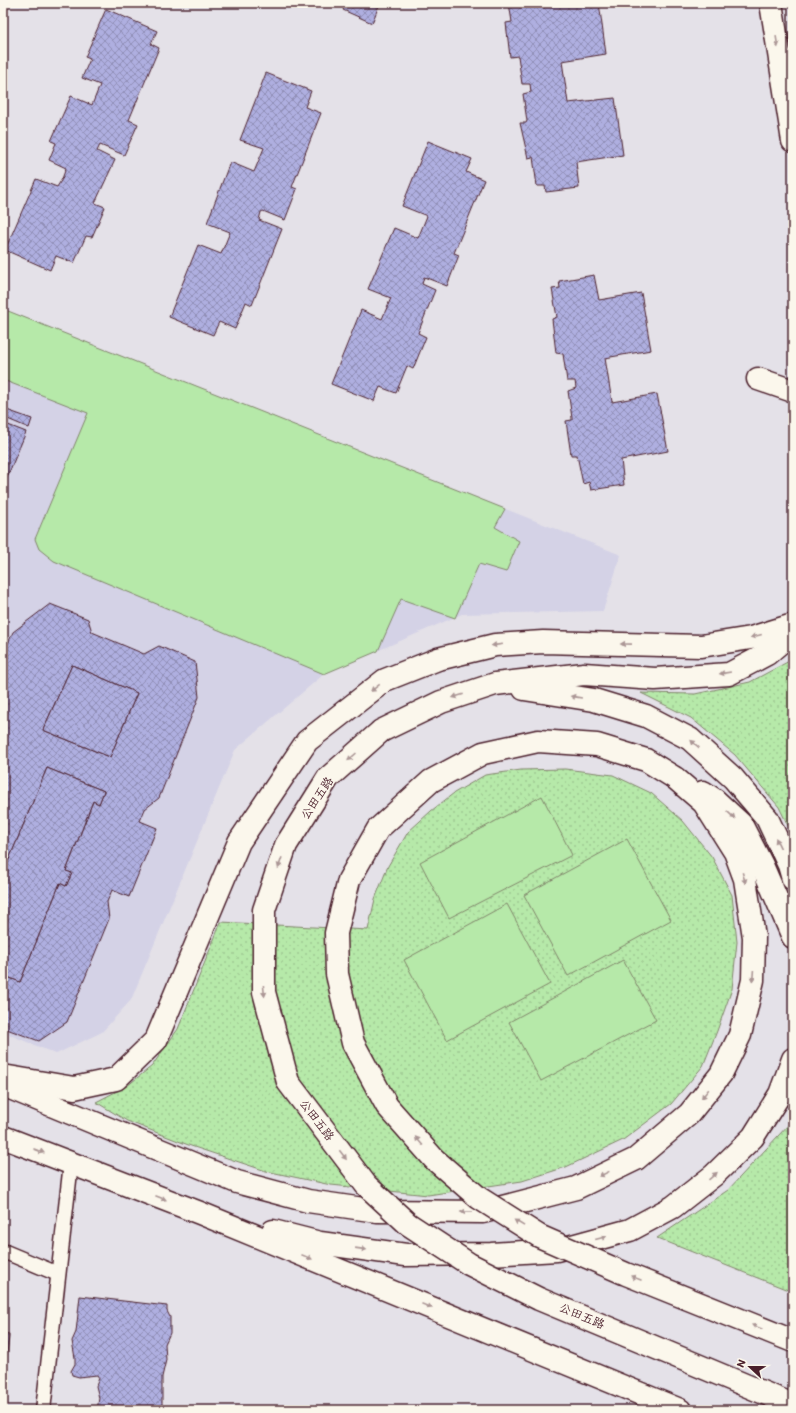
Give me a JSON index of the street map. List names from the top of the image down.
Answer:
{
  "streets": {
    "main road": ["公田五路"]
  },
  "north": "left"
}
